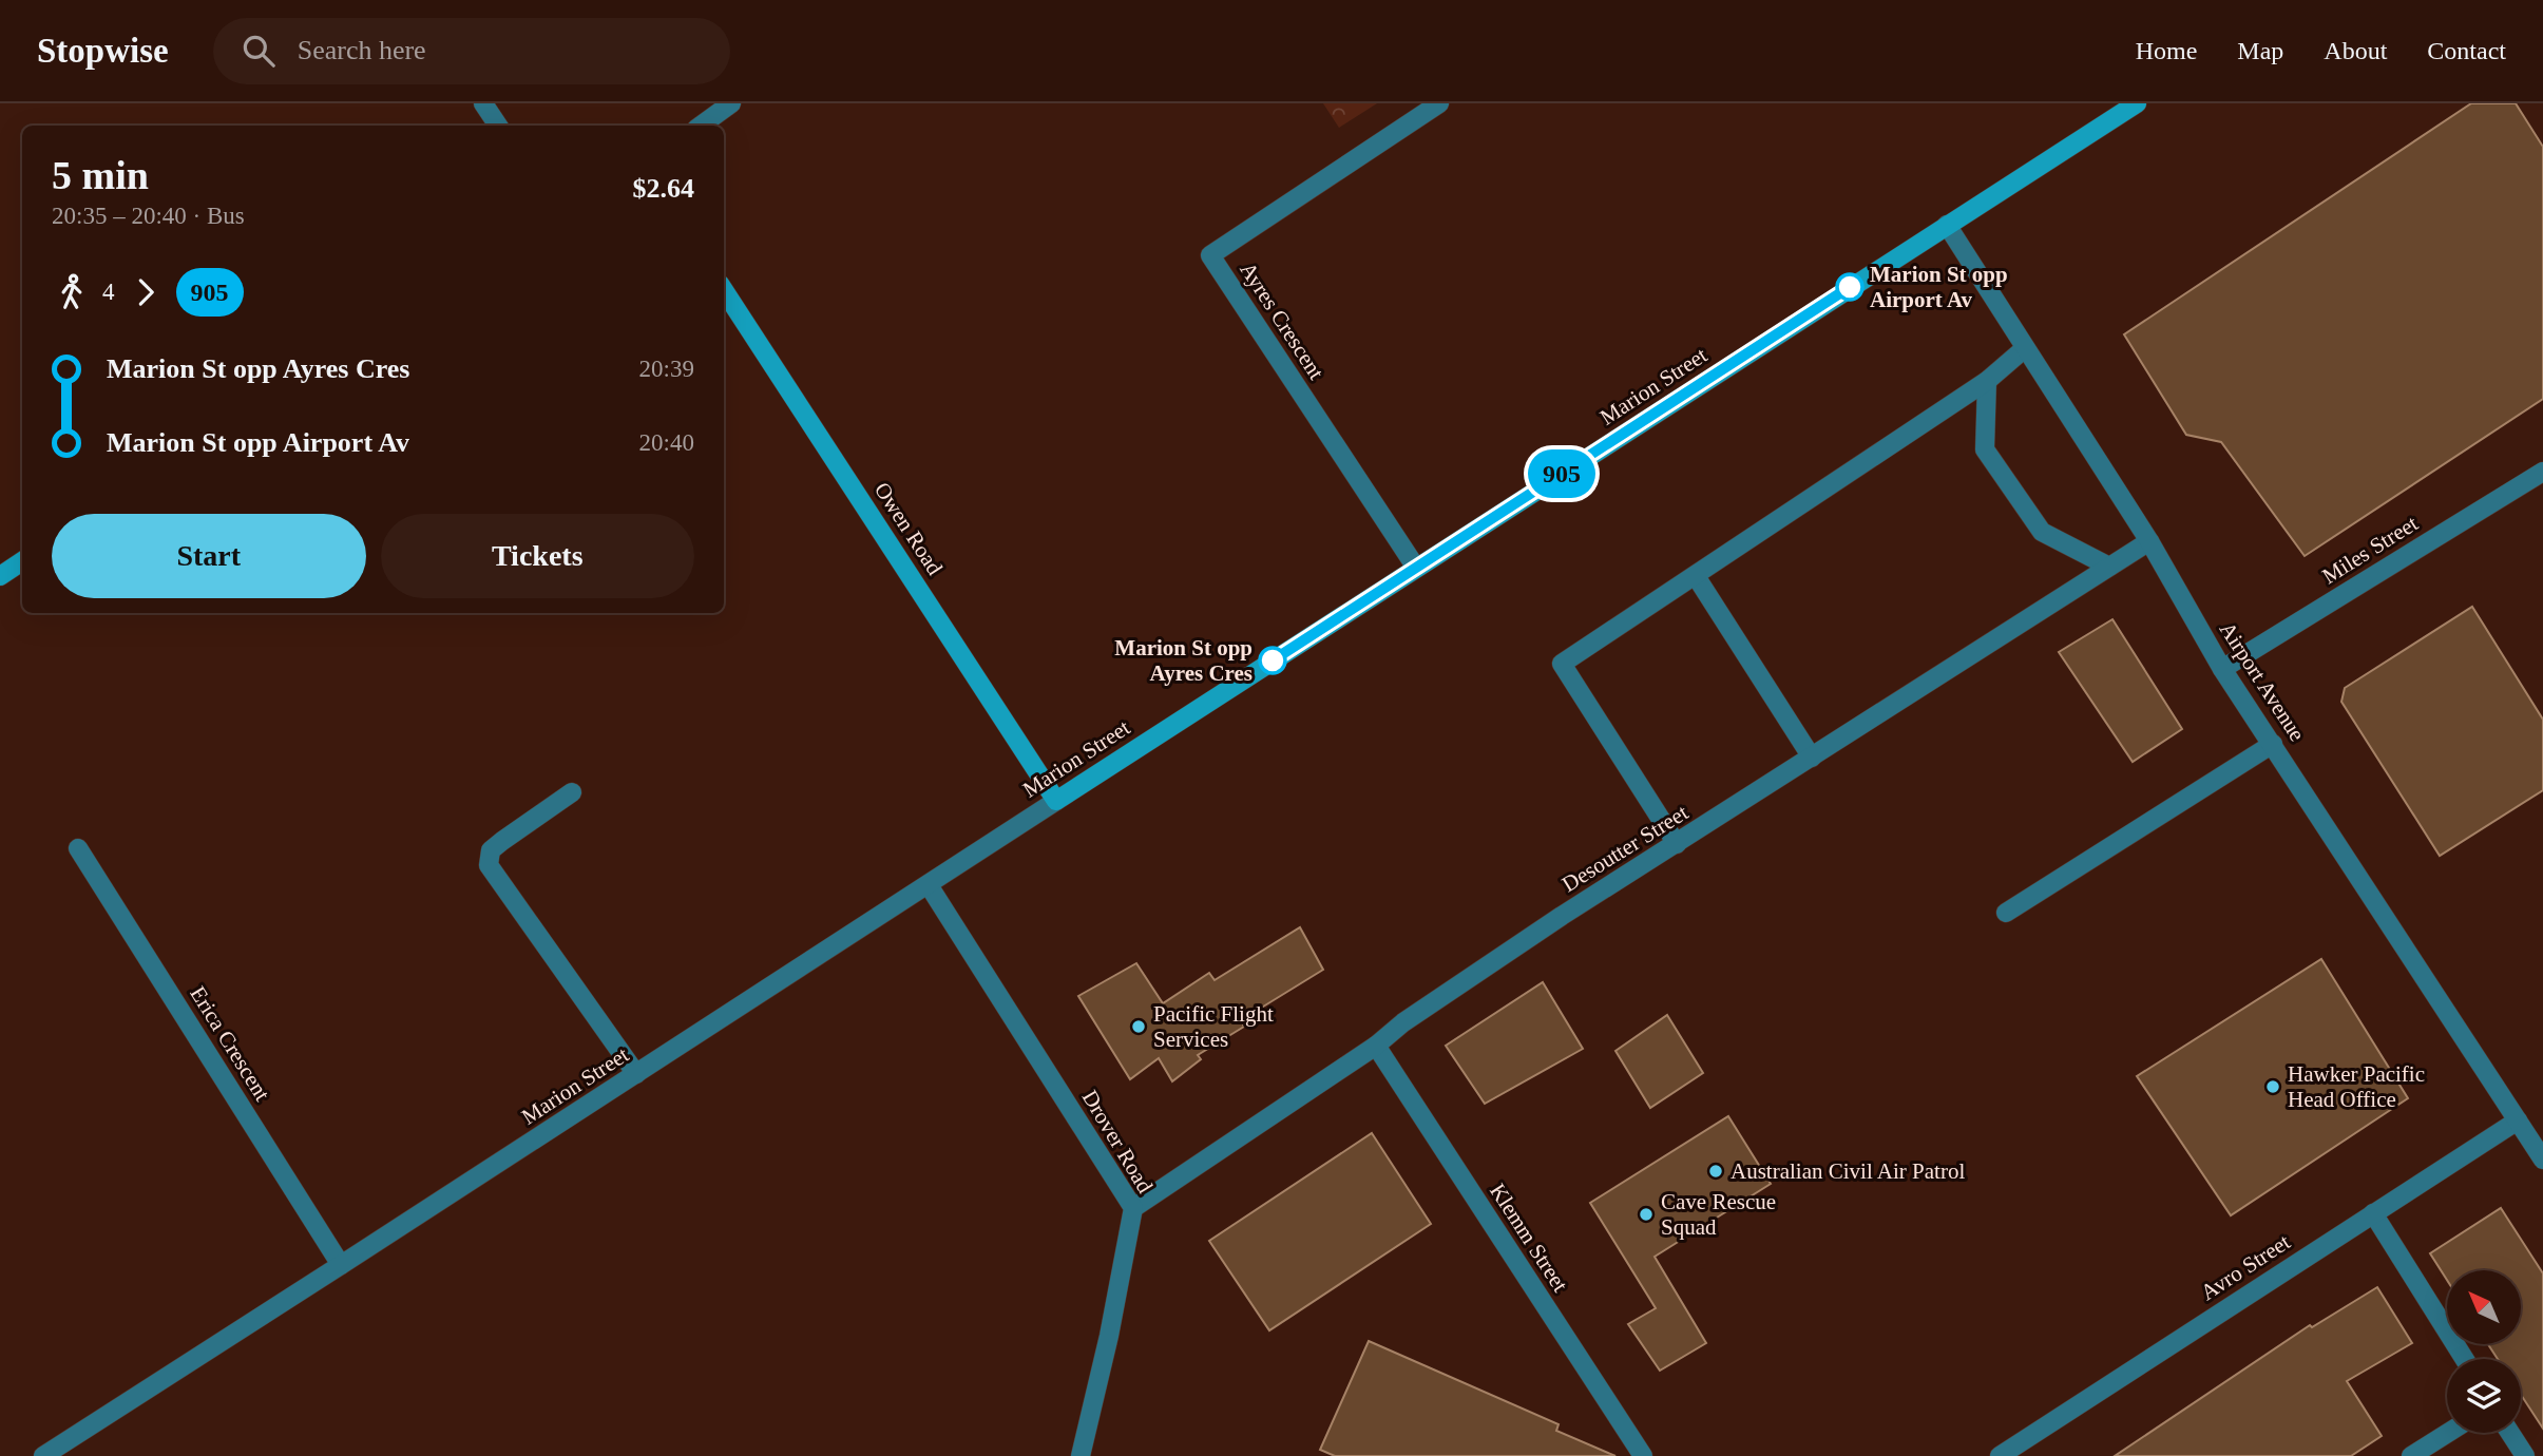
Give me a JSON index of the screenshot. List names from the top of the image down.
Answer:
{
  "streets": {
    "main road": ["Marion Street", "Owen Road"],
    "street": [
      "Ayres Crescent",
      "Miles Street",
      "Airport Avenue",
      "Desoutter Street",
      "Erica Crescent",
      "Drover Road",
      "Klemm Street",
      "Avro Street"
    ]
  },
  "crossings": [
    ["Ayres Crescent", "Marion Street"],
    ["Marion Street", "Owen Road"],
    ["Marion Street", "Airport Avenue"],
    ["Marion Street", "Erica Crescent"],
    ["Marion Street", "Drover Road"],
    ["Miles Street", "Airport Avenue"],
    ["Airport Avenue", "Desoutter Street"],
    ["Airport Avenue", "Avro Street"],
    ["Desoutter Street", "Drover Road"],
    ["Desoutter Street", "Klemm Street"]
  ],
  "places": [
    "Marion St opp Airport Av",
    "Marion St opp Ayres Cres",
    "Pacific Flight Services",
    "Hawker Pacific Head Office",
    "Australian Civil Air Patrol",
    "Cave Rescue Squad"
  ],
  "lines": ["bus line 905"],
  "north": "top left",
  "page": {
    "header": "Stopwise",
    "search": "Search here",
    "nav": [
      "Home",
      "Map",
      "About",
      "Contact"
    ],
    "on_map": "905",
    "heading": ["5 min", "20:35 – 20:40 · Bus", "$2.64"],
    "legs": ["4", "905"],
    "list": [
      {
        "name": "Marion St opp Ayres Cres",
        "value": "20:39"
      },
      {
        "name": "Marion St opp Airport Av",
        "value": "20:40"
      }
    ],
    "buttons": ["Start", "Tickets"]
  }
}
